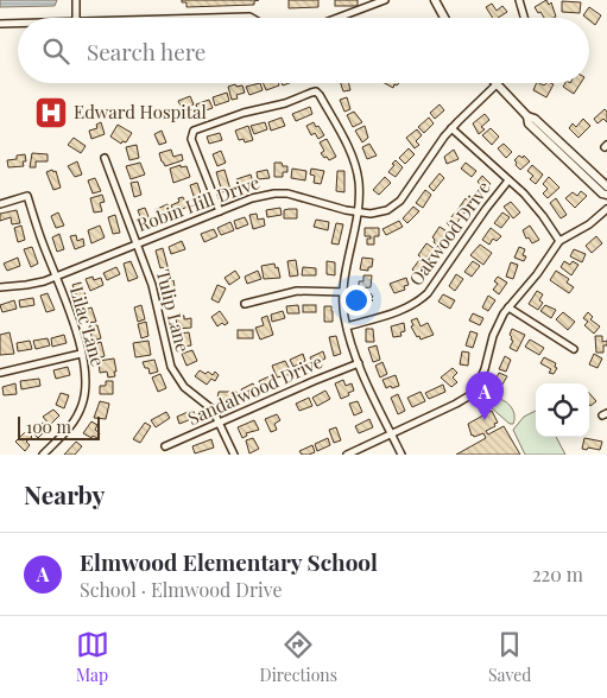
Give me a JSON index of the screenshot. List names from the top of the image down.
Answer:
{
  "streets": {
    "street": [
      "Robin Hill Drive",
      "Oakwood Drive",
      "Tulip Lane",
      "Lilac Lane",
      "Sandalwood Drive"
    ]
  },
  "crossings": [
    ["Robin Hill Drive", "Tulip Lane"],
    ["Robin Hill Drive", "Lilac Lane"],
    ["Tulip Lane", "Sandalwood Drive"]
  ],
  "places": {
    "hospital": ["Edward Hospital"]
  },
  "scale_bar": "100 m",
  "page": {
    "search": "Search here",
    "pins": "A",
    "scale": "100 m",
    "heading": "Nearby",
    "list": [
      {
        "mark": "A",
        "name": "Elmwood Elementary School",
        "note": "School · Elmwood Drive",
        "value": "220 m"
      }
    ],
    "nav": ["Map", "Directions", "Saved"]
  }
}
